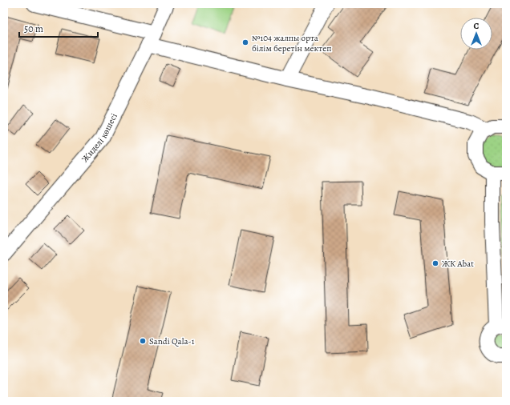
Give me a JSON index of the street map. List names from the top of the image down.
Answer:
{
  "streets": {
    "street": ["Жиделі көшесі"]
  },
  "places": ["№104 жалпы орта білім беретін мектеп", "ЖК Abat", "Sandi Qala-1"],
  "scale_bar": "50 m",
  "north": "top"
}
